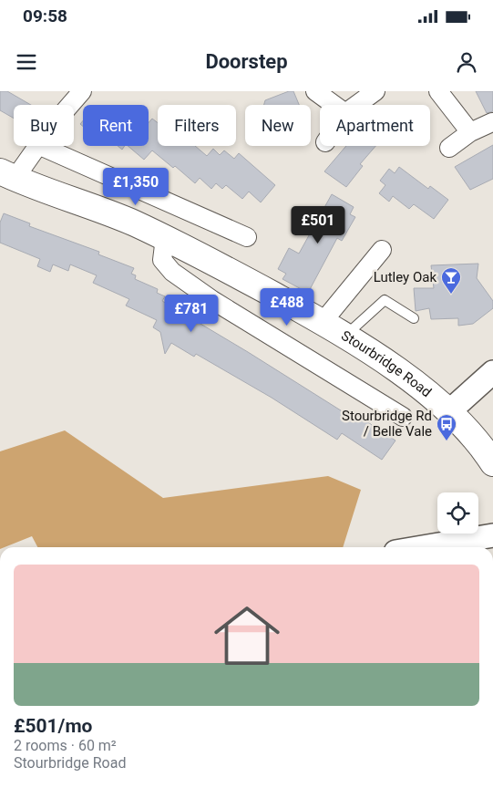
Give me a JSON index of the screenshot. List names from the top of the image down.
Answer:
{
  "streets": {
    "highway": ["Stourbridge Road"]
  },
  "places": {
    "bar": ["Lutley Oak"],
    "bus stop": ["Stourbridge Rd / Belle Vale"]
  },
  "page": {
    "status": "09:58",
    "header": "Doorstep",
    "chip": [
      "Buy",
      "Rent",
      "Filters",
      "New",
      "Apartment"
    ],
    "price": [
      "£1,350",
      "£501",
      "£488",
      "£781"
    ],
    "list": [
      {
        "name": "£501/mo",
        "note": "2 rooms · 60 m² · Stourbridge Road"
      }
    ]
  }
}
